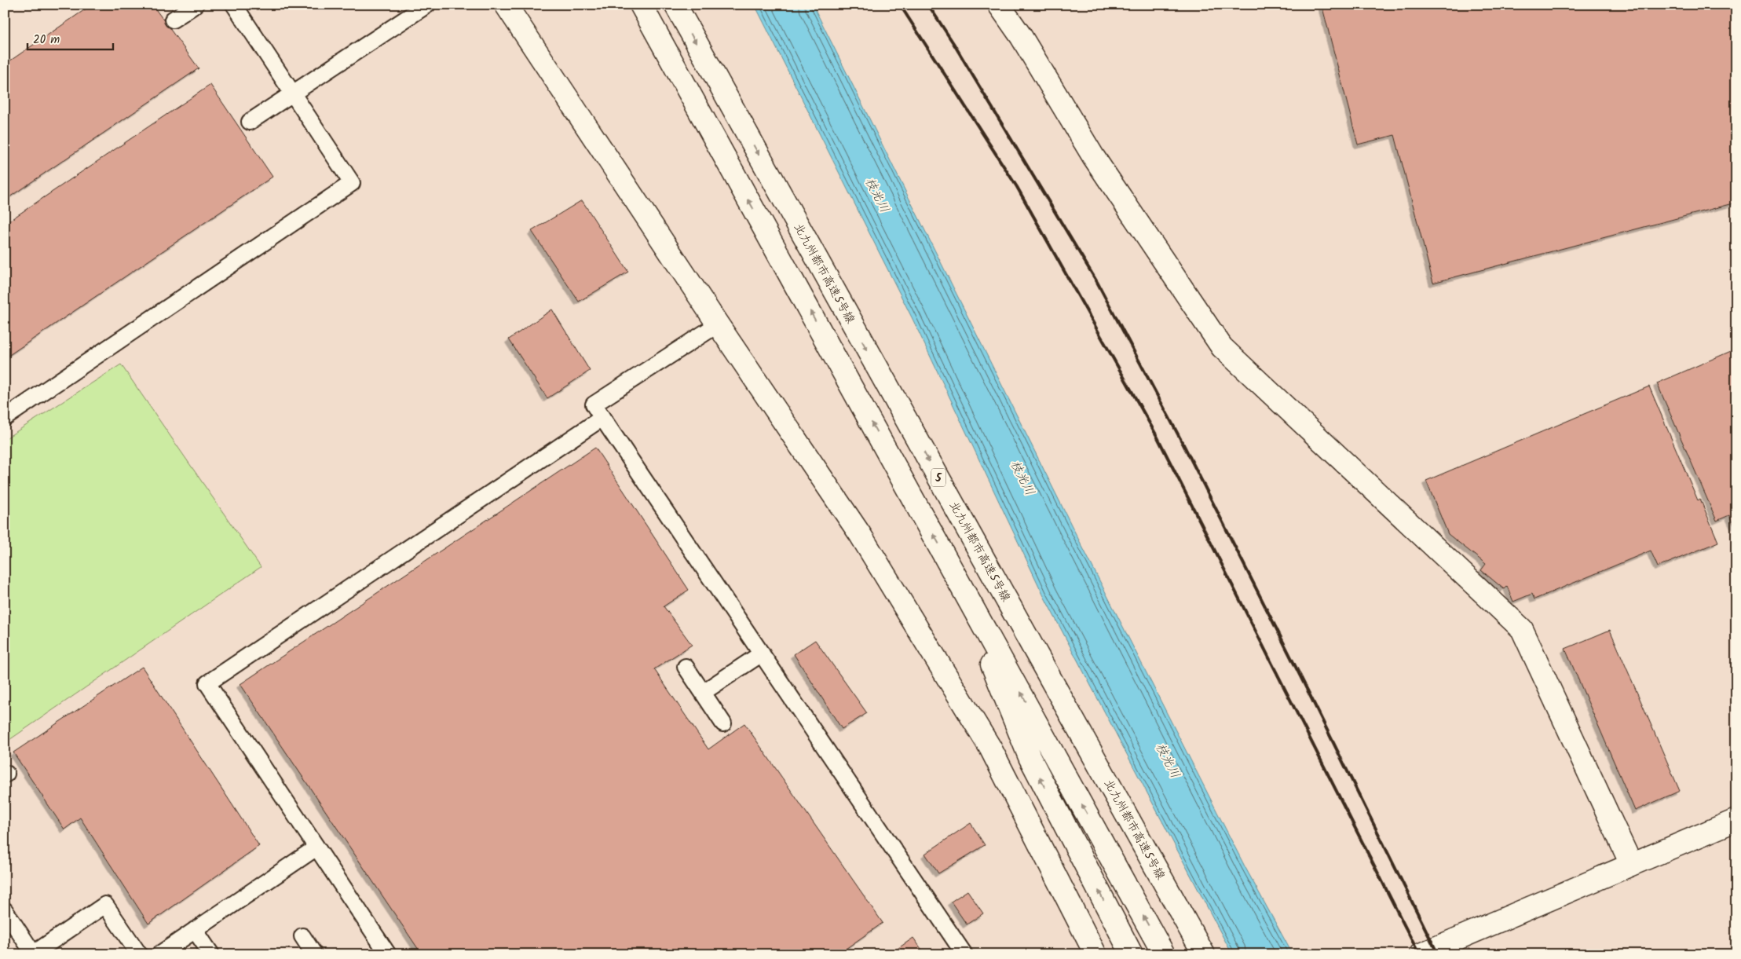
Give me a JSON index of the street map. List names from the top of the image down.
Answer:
{
  "streets": {
    "main road": ["北九州都市高速5号線", "5"]
  },
  "water": ["枝光川"],
  "scale_bar": "20 m"
}
